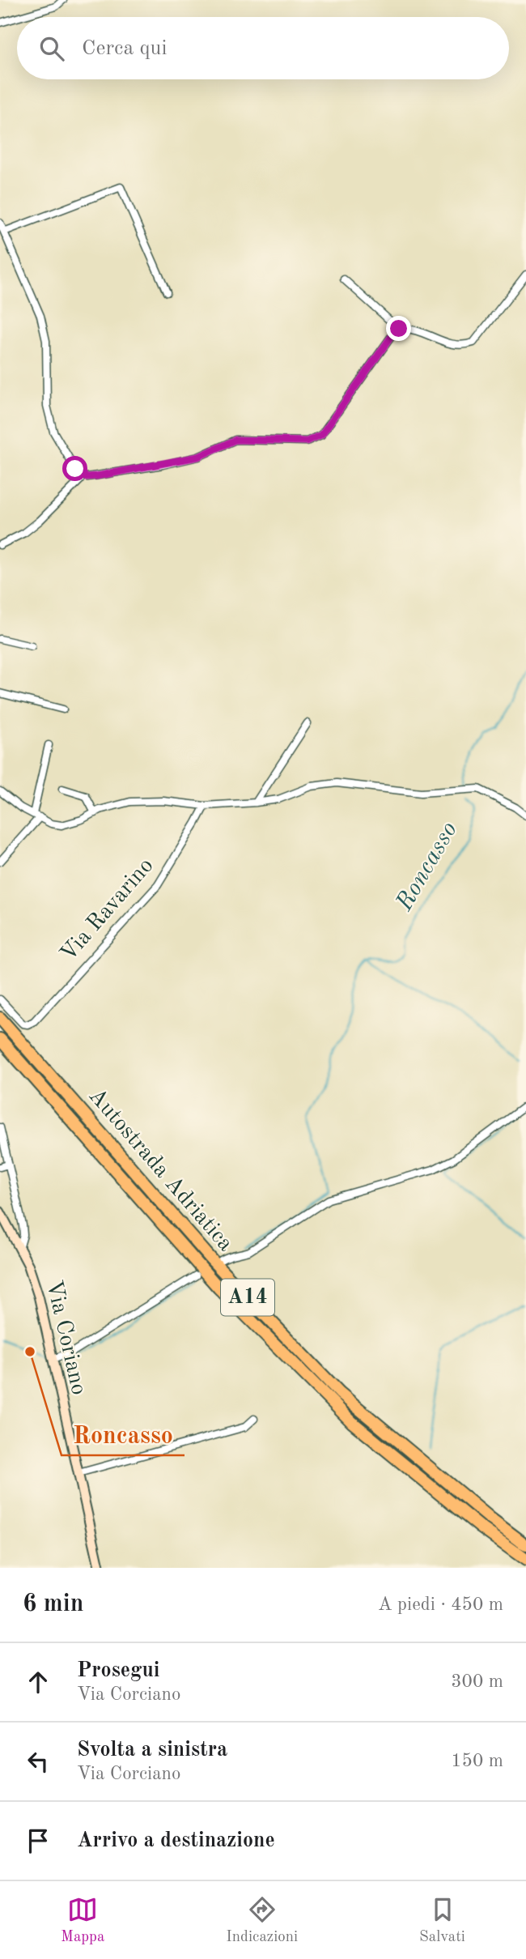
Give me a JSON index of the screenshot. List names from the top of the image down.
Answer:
{
  "streets": {
    "highway": ["Autostrada Adriatica", "A14"],
    "main road": ["Via Coriano"],
    "street": ["Via Ravarino"]
  },
  "water": ["Roncasso"],
  "places": ["Roncasso"],
  "page": {
    "search": "Cerca qui",
    "heading": ["6 min", "A piedi · 450 m"],
    "list": [
      ["Prosegui", "Via Corciano", "300 m"],
      ["Svolta a sinistra", "Via Corciano", "150 m"],
      "Arrivo a destinazione"
    ],
    "nav": ["Mappa", "Indicazioni", "Salvati"]
  }
}
